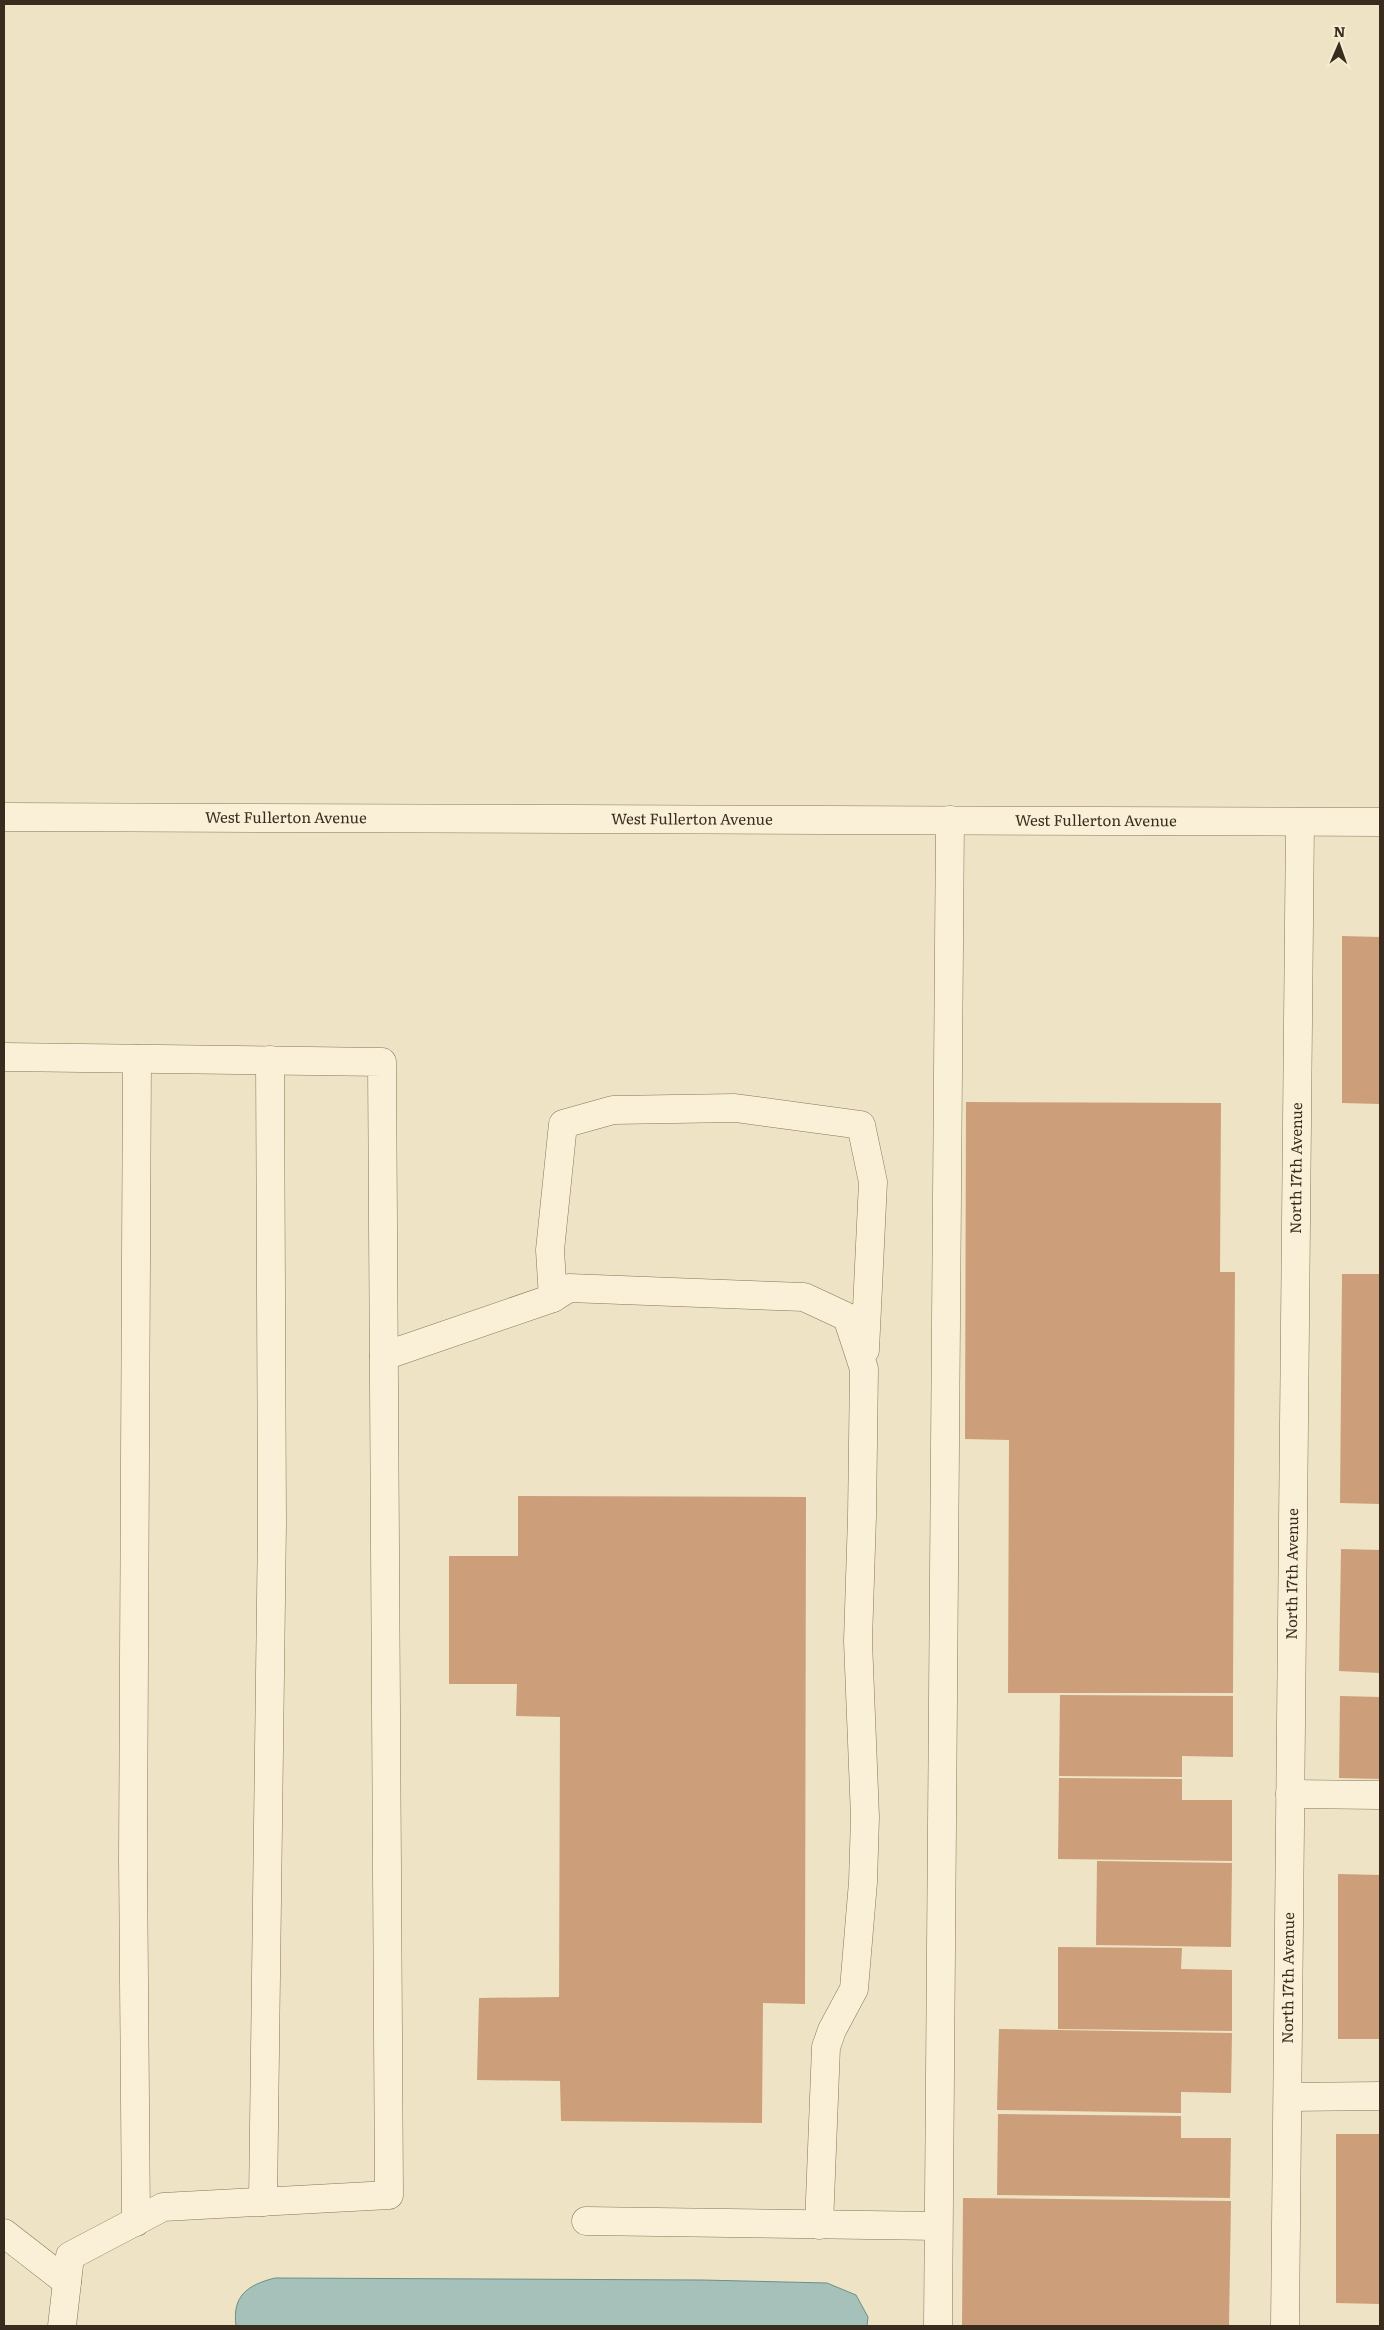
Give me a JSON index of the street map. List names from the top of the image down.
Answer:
{
  "streets": {
    "street": ["West Fullerton Avenue", "North 17th Avenue"]
  },
  "crossings": [
    ["West Fullerton Avenue", "North 17th Avenue"]
  ],
  "north": "top"
}
